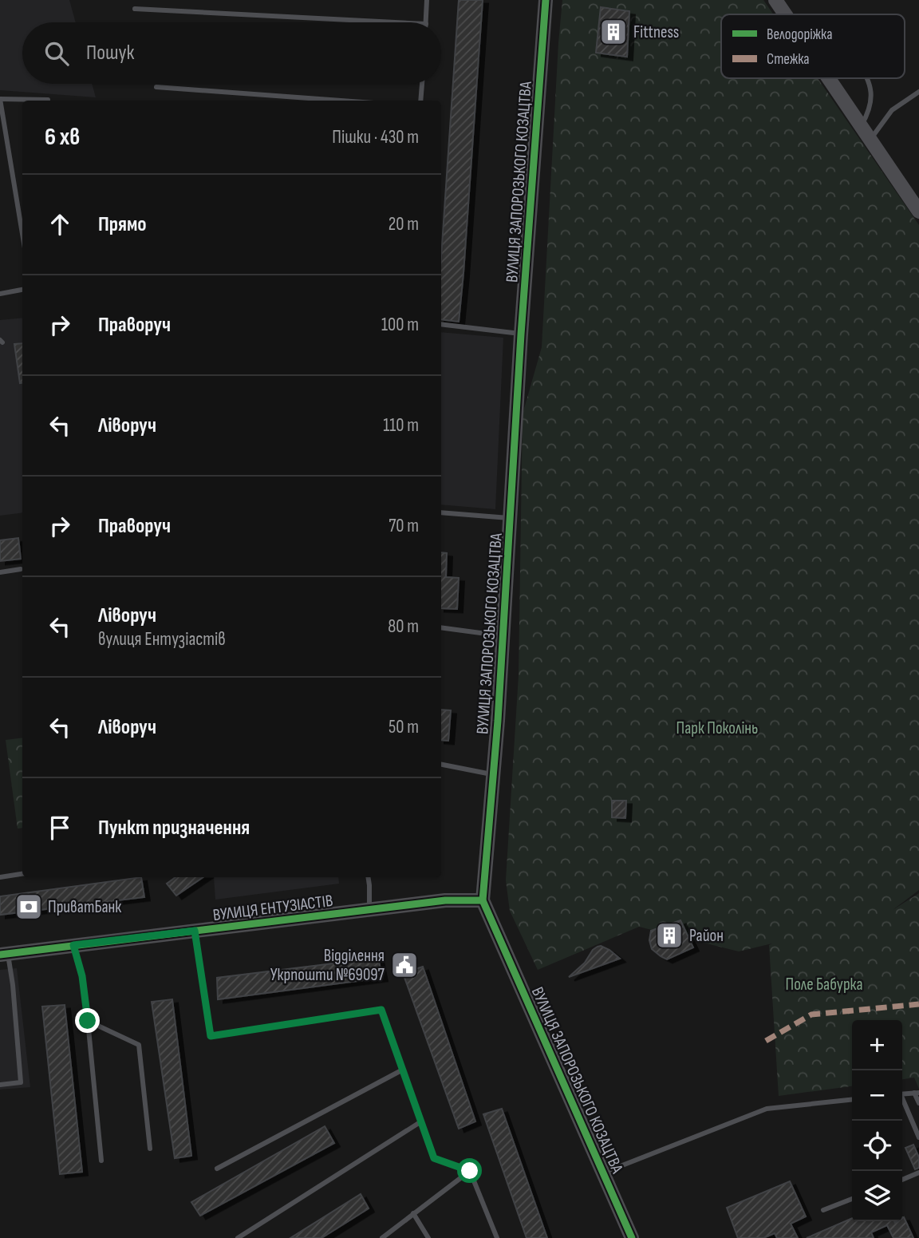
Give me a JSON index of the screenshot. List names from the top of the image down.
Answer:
{
  "streets": {
    "street": ["ВУЛИЦЯ ЗАПОРОЗЬКОГО КОЗАЦТВА", "ВУЛИЦЯ ЕНТУЗІАСТІВ"]
  },
  "crossings": [
    ["ВУЛИЦЯ ЗАПОРОЗЬКОГО КОЗАЦТВА", "ВУЛИЦЯ ЕНТУЗІАСТІВ"]
  ],
  "parks": ["Парк Поколінь", "Поле Бабурка"],
  "places": {
    "building": ["Fittness", "Район"],
    "bank": ["ПриватБанк"],
    "public building": ["Відділення Укрпошти №69097"]
  },
  "legend": ["Велодоріжка", "Стежка"],
  "page": {
    "search": "Пошук",
    "heading": ["6 хв", "Пішки · 430 m"],
    "list": [
      ["Прямо", "20 m"],
      ["Праворуч", "100 m"],
      ["Ліворуч", "110 m"],
      ["Праворуч", "70 m"],
      ["Ліворуч", "вулиця Ентузіастів", "80 m"],
      ["Ліворуч", "50 m"],
      "Пункт призначення"
    ],
    "map_buttons": ["+", "−"]
  }
}
